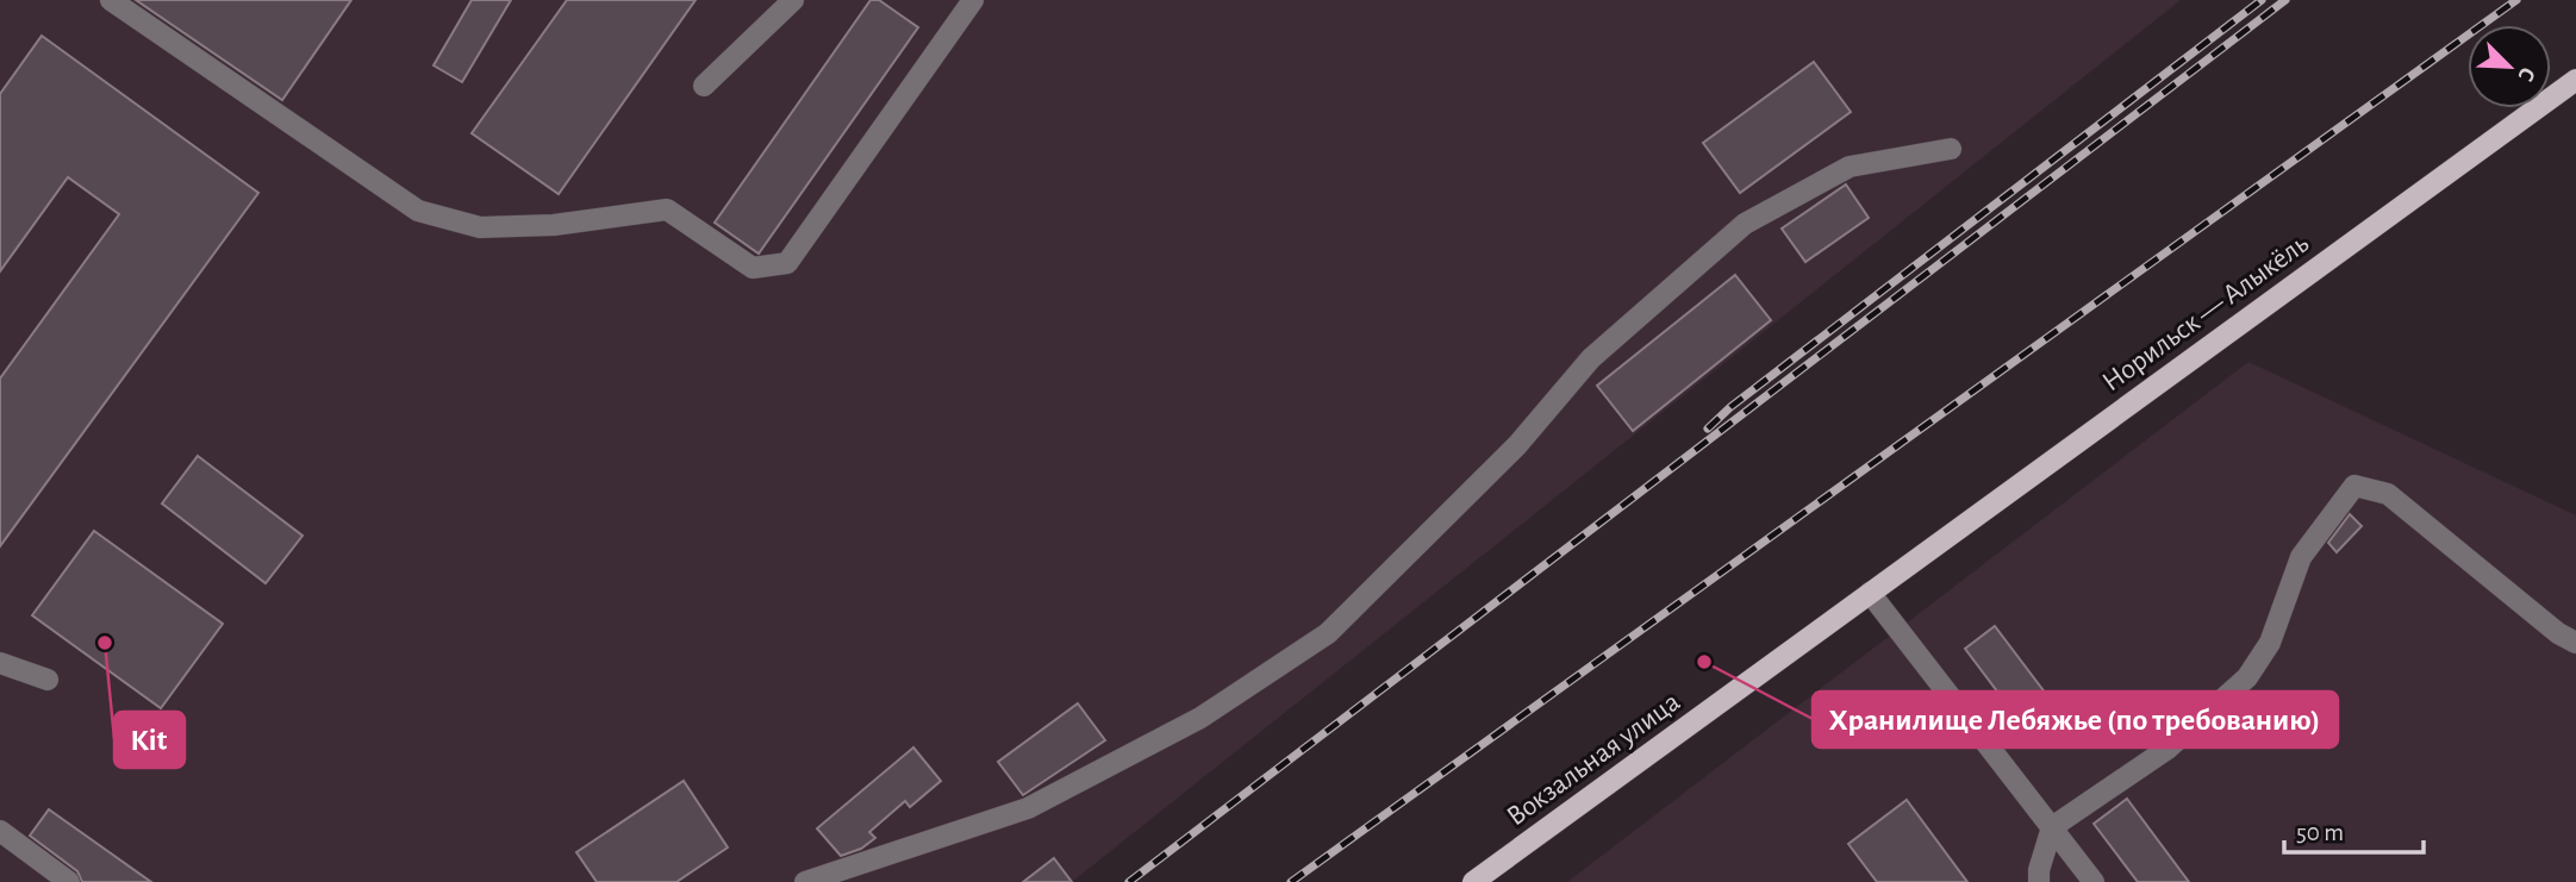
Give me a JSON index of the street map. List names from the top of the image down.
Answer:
{
  "streets": {
    "main road": ["Норильск — Алыкёль", "Вокзальная улица"]
  },
  "crossings": [
    ["Норильск — Алыкёль", "Вокзальная улица"]
  ],
  "places": ["Kit", "Хранилище Лебяжье (по требованию)"],
  "scale_bar": "50 m",
  "north": "bottom right"
}
